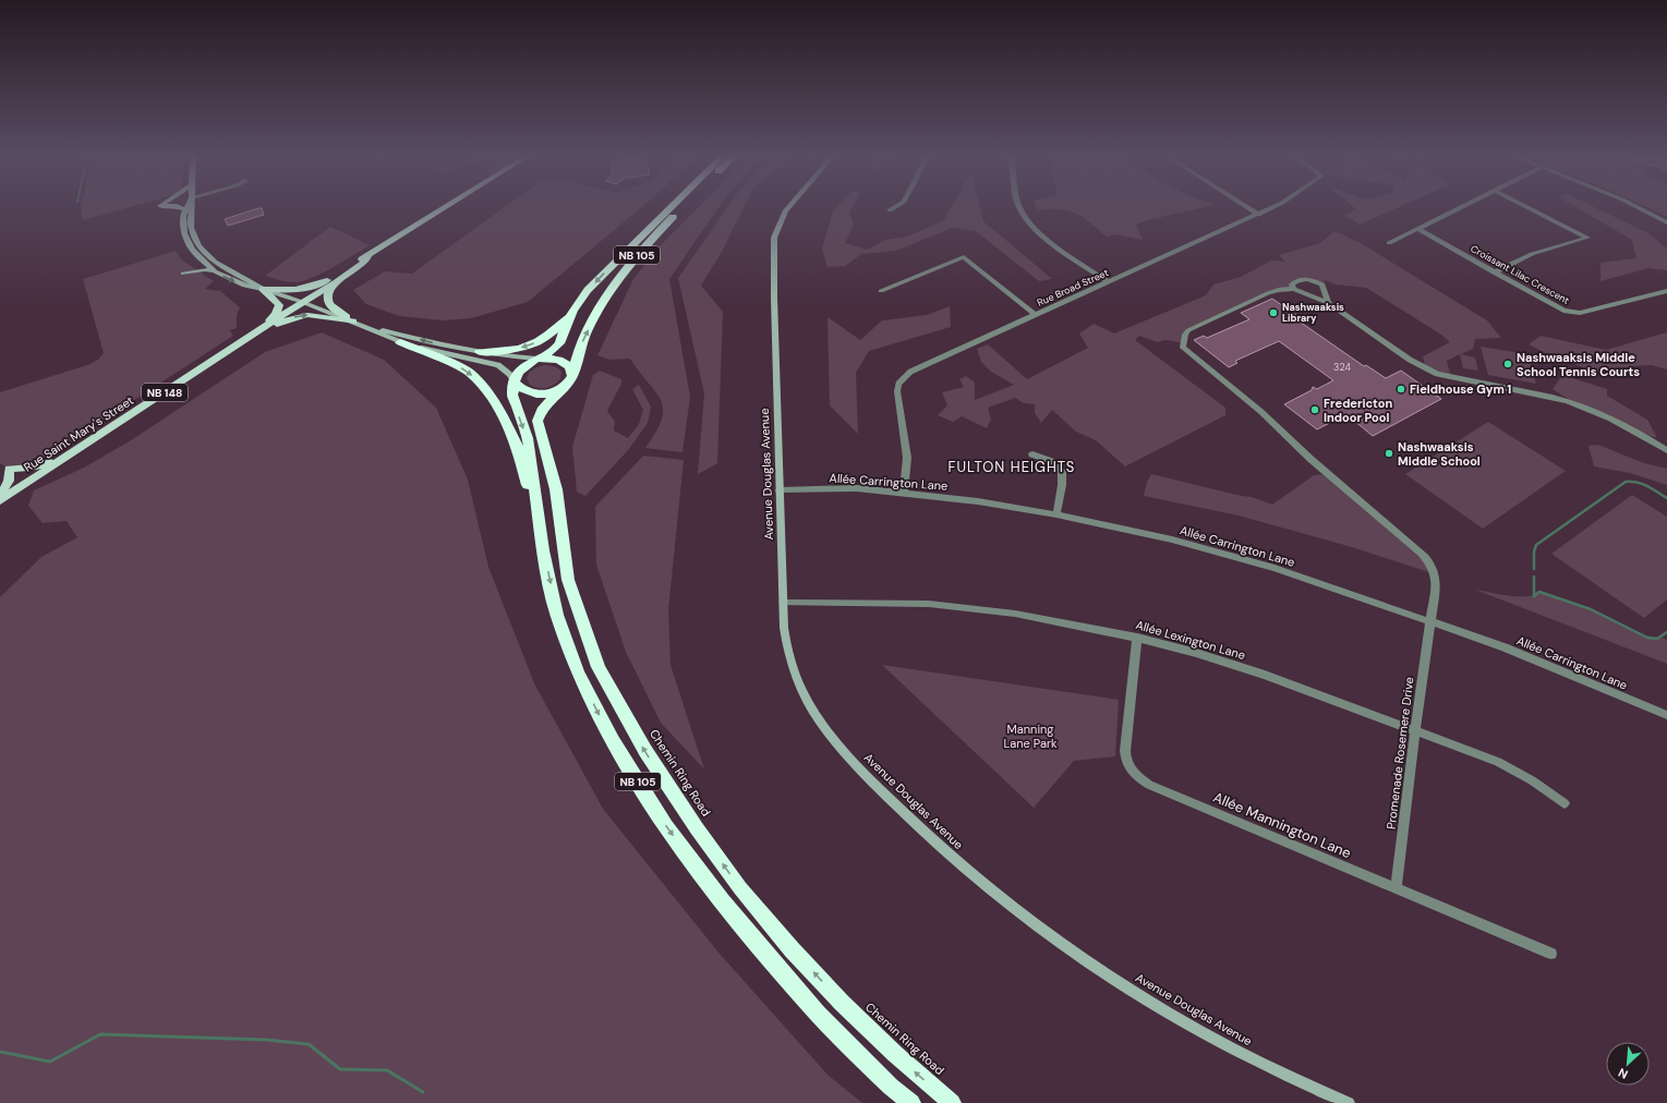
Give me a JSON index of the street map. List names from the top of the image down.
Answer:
{
  "streets": {
    "highway": ["NB 105", "Chemin Ring Road"],
    "main road": ["NB 148", "Rue Saint Mary's Street", "Avenue Douglas Avenue"],
    "street": [
      "Croissant Lilac Crescent",
      "Rue Broad Street",
      "Allée Carrington Lane",
      "Allée Lexington Lane",
      "Promenade Rosemere Drive",
      "Allée Mannington Lane"
    ]
  },
  "crossings": [
    ["NB 105", "Chemin Ring Road"],
    ["Rue Broad Street", "Allée Carrington Lane"],
    ["Avenue Douglas Avenue", "Allée Carrington Lane"],
    ["Avenue Douglas Avenue", "Allée Lexington Lane"],
    ["Allée Carrington Lane", "Promenade Rosemere Drive"],
    ["Allée Lexington Lane", "Promenade Rosemere Drive"],
    ["Allée Lexington Lane", "Allée Mannington Lane"],
    ["Promenade Rosemere Drive", "Allée Mannington Lane"]
  ],
  "districts": ["FULTON HEIGHTS"],
  "parks": ["Manning Lane Park"],
  "places": [
    "Nashwaaksis Library",
    "Nashwaaksis Middle School Tennis Courts",
    "Fieldhouse Gym 1",
    "Fredericton Indoor Pool",
    "Nashwaaksis Middle School"
  ],
  "house_numbers": ["324"],
  "north": "bottom left"
}
